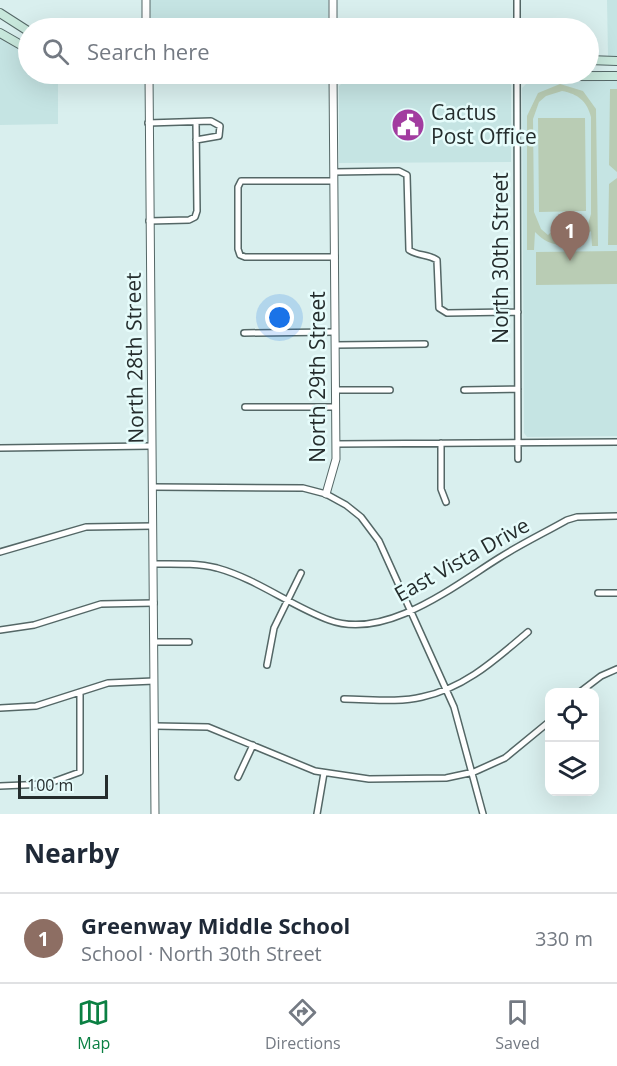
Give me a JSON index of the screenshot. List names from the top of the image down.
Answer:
{
  "streets": {
    "street": [
      "North 30th Street",
      "North 28th Street",
      "North 29th Street",
      "East Vista Drive"
    ]
  },
  "crossings": [
    ["North 28th Street", "East Vista Drive"],
    ["North 29th Street", "East Vista Drive"]
  ],
  "places": {
    "public building": ["Cactus Post Office"]
  },
  "scale_bar": "100 m",
  "page": {
    "search": "Search here",
    "pins": "1",
    "scale": "100 m",
    "heading": "Nearby",
    "list": [
      {
        "mark": "1",
        "name": "Greenway Middle School",
        "note": "School · North 30th Street",
        "value": "330 m"
      }
    ],
    "nav": ["Map", "Directions", "Saved"]
  }
}
